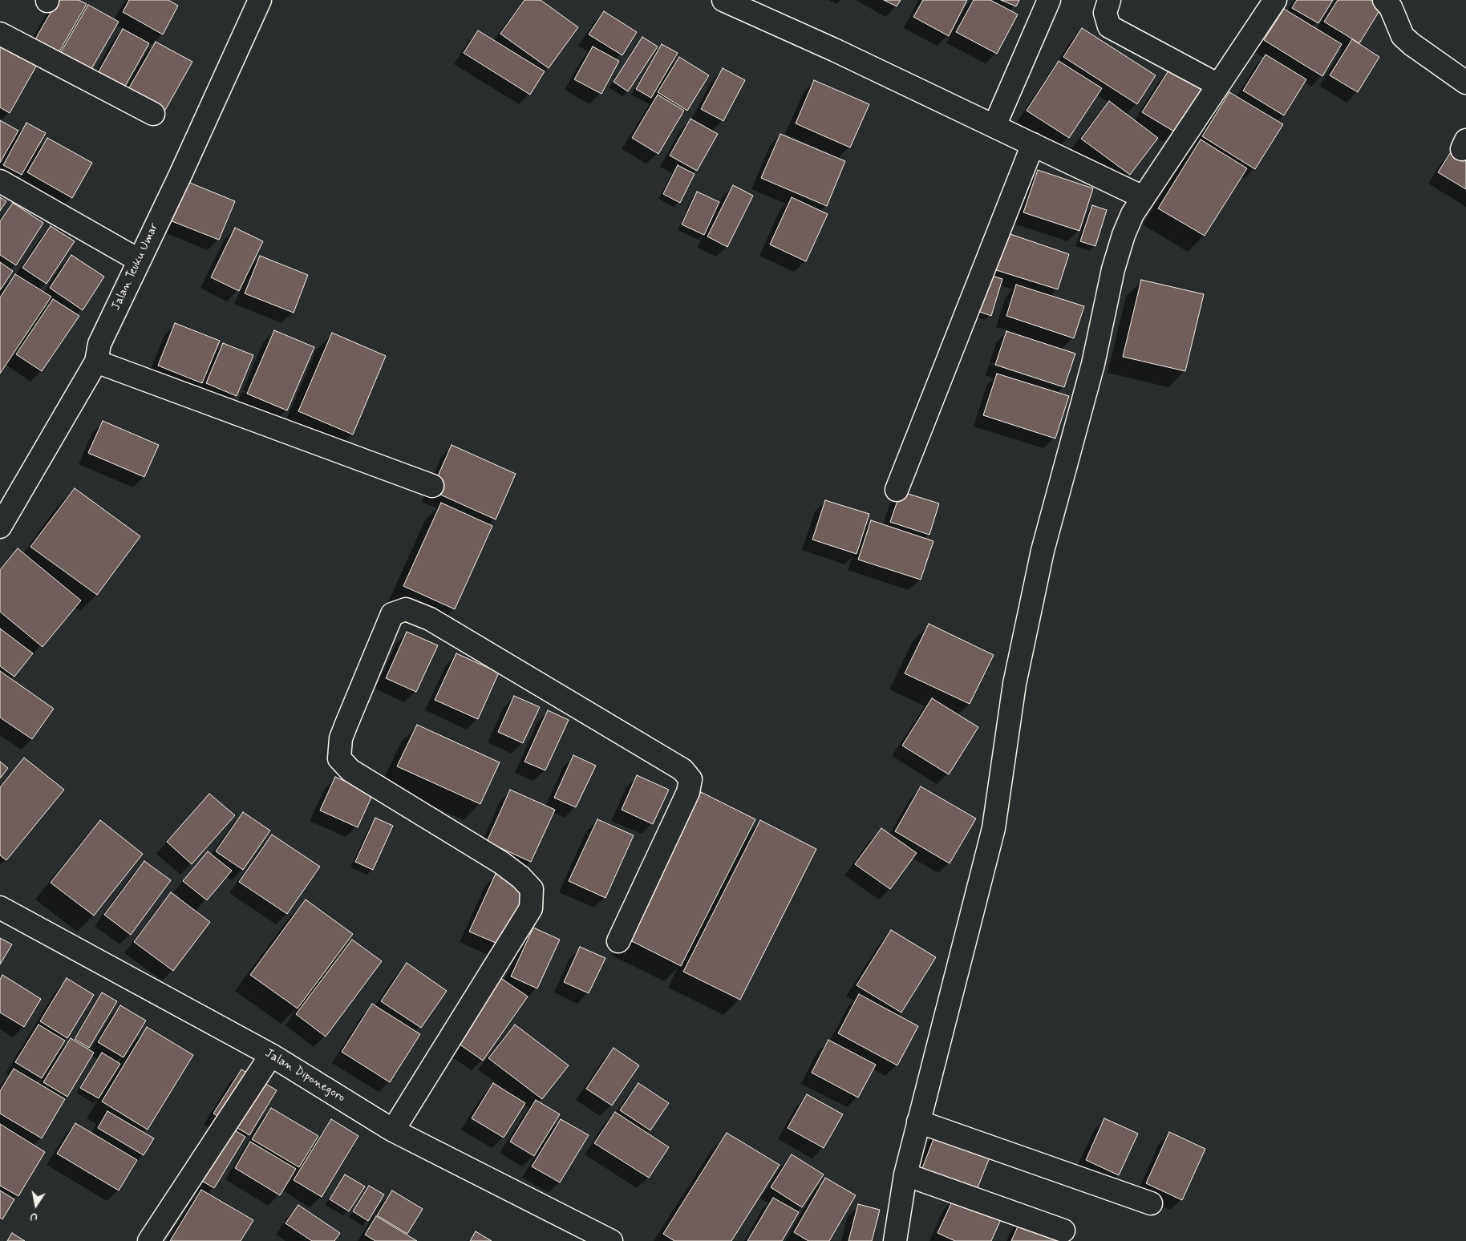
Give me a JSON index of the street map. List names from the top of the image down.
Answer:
{
  "streets": {
    "street": ["Jalan Teuku Umar", "Jalan Diponegoro"]
  },
  "north": "bottom"
}
